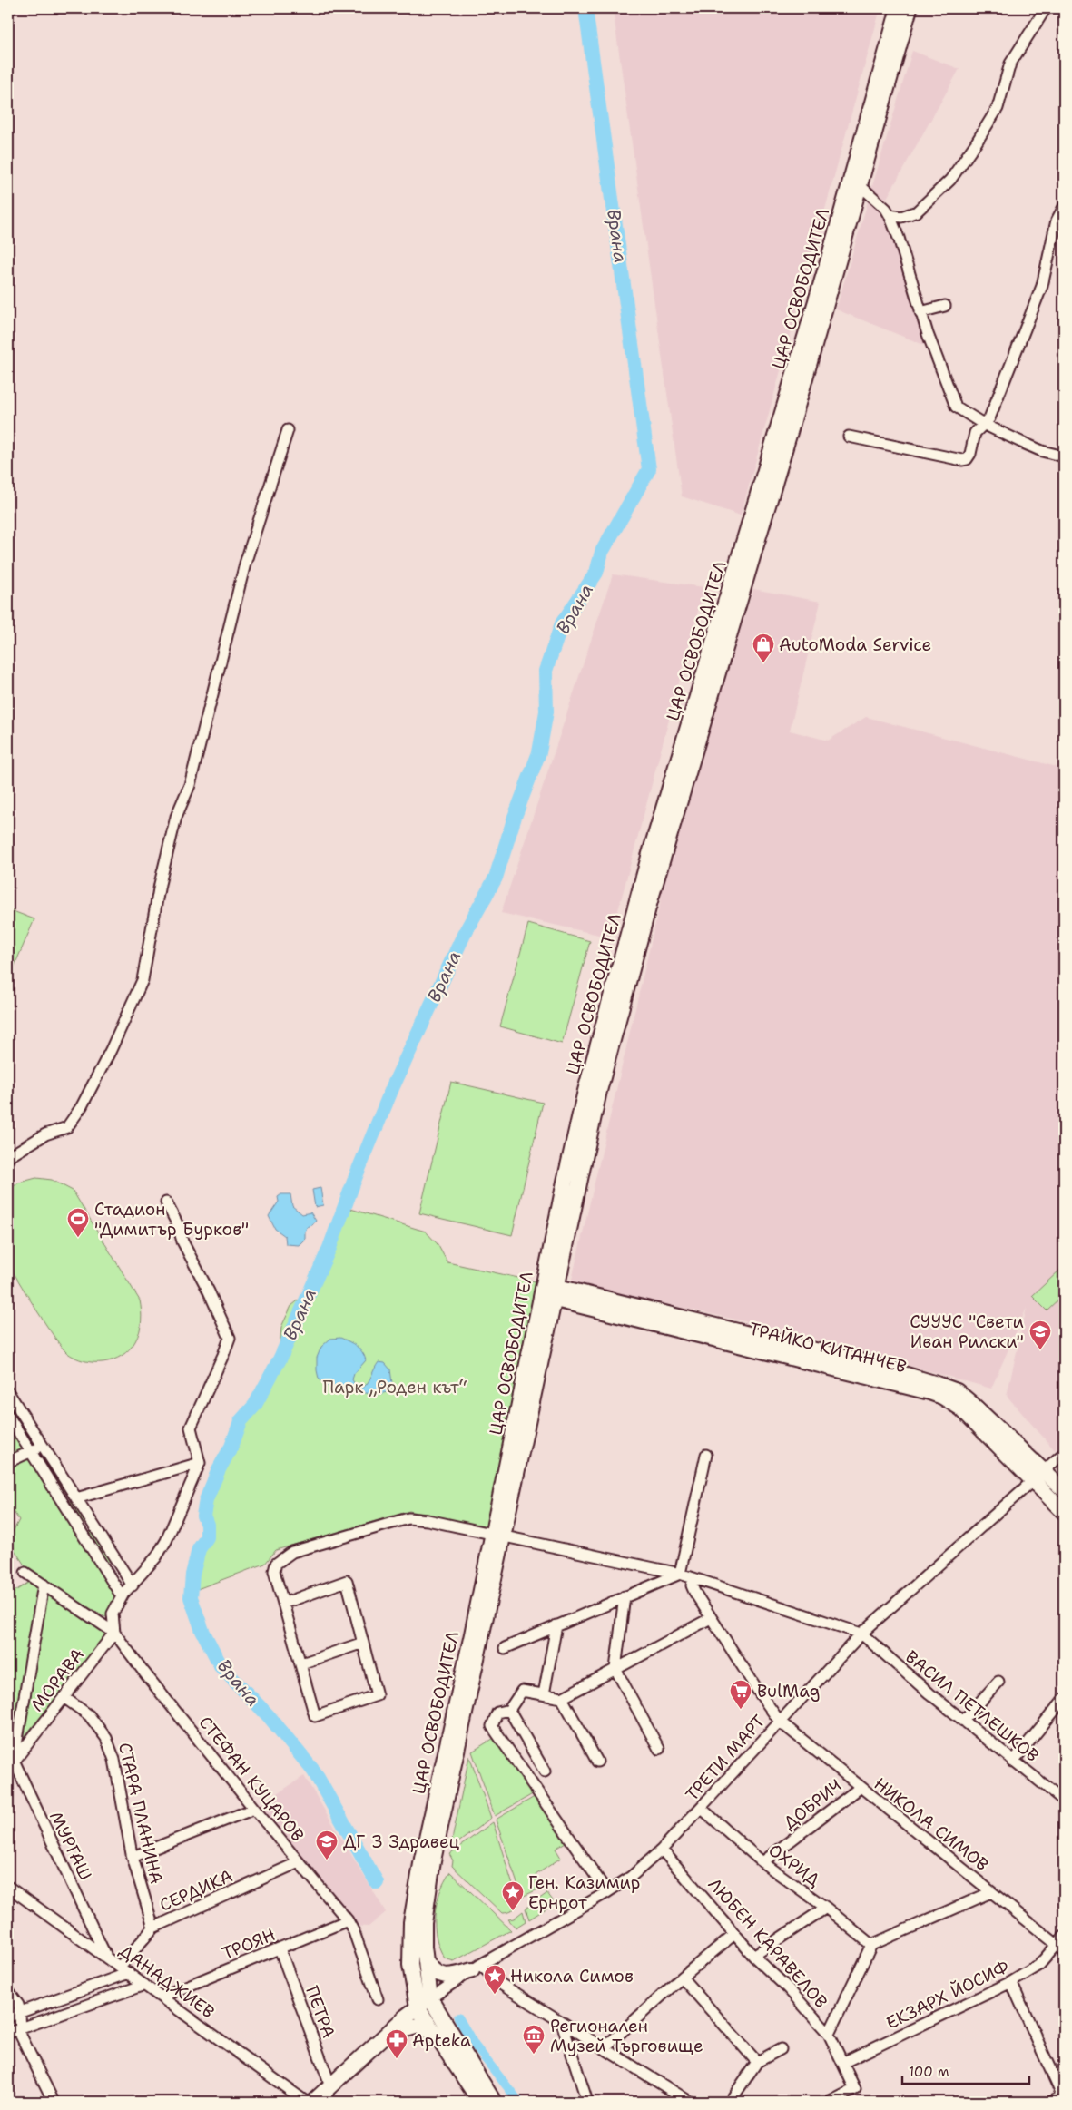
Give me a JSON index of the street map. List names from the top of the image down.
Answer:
{
  "streets": {
    "street": [
      "ЦАР ОСВОБОДИТЕЛ",
      "ТРАЙКО КИТАНЧЕВ",
      "МОРАВА",
      "ВАСИЛ ПЕТЛЕШКОВ",
      "ТРЕТИ МАРТ",
      "СТЕФАН КУЦАРОВ",
      "ДОБРИЧ",
      "СТАРА ПЛАНИНА",
      "НИКОЛА СИМОВ",
      "МУРГАШ",
      "ОХРИД",
      "СЕРДИКА",
      "ЛЮБЕН КАРАВЕЛОВ",
      "ТРОЯН",
      "ДАНАДЖИЕВ",
      "ЕКЗАРХ ЙОСИФ",
      "ПЕТРА"
    ]
  },
  "crossings": [
    ["ЦАР ОСВОБОДИТЕЛ", "ТРАЙКО КИТАНЧЕВ"],
    ["ЦАР ОСВОБОДИТЕЛ", "ТРЕТИ МАРТ"],
    ["ТРАЙКО КИТАНЧЕВ", "ТРЕТИ МАРТ"],
    ["МОРАВА", "СТЕФАН КУЦАРОВ"],
    ["МОРАВА", "СТАРА ПЛАНИНА"],
    ["МОРАВА", "МУРГАШ"],
    ["ВАСИЛ ПЕТЛЕШКОВ", "ТРЕТИ МАРТ"],
    ["ТРЕТИ МАРТ", "НИКОЛА СИМОВ"],
    ["ТРЕТИ МАРТ", "ОХРИД"],
    ["ТРЕТИ МАРТ", "ЛЮБЕН КАРАВЕЛОВ"],
    ["СТЕФАН КУЦАРОВ", "СЕРДИКА"],
    ["СТЕФАН КУЦАРОВ", "ТРОЯН"],
    ["ДОБРИЧ", "НИКОЛА СИМОВ"],
    ["ДОБРИЧ", "ОХРИД"],
    ["СТАРА ПЛАНИНА", "СЕРДИКА"],
    ["НИКОЛА СИМОВ", "ЕКЗАРХ ЙОСИФ"],
    ["МУРГАШ", "ДАНАДЖИЕВ"],
    ["СЕРДИКА", "ДАНАДЖИЕВ"],
    ["ЛЮБЕН КАРАВЕЛОВ", "ЕКЗАРХ ЙОСИФ"],
    ["ТРОЯН", "ДАНАДЖИЕВ"],
    ["ТРОЯН", "ПЕТРА"]
  ],
  "water": ["Врана"],
  "parks": ["Парк „Роден кът“"],
  "places": {
    "shop": ["AutoModa Service"],
    "sports": ["Стадион \"Димитър Бурков\""],
    "school or university": ["СУУУС \"Свети Иван Рилски\"", "ДГ 3 Здравец"],
    "supermarket": ["BulMag"],
    "place": ["Ген. Казимир Ернрот", "Никола Симов"],
    "museum": ["Регионален Музей Търговище"],
    "pharmacy": ["Apteka"]
  },
  "scale_bar": "100 m"
}
